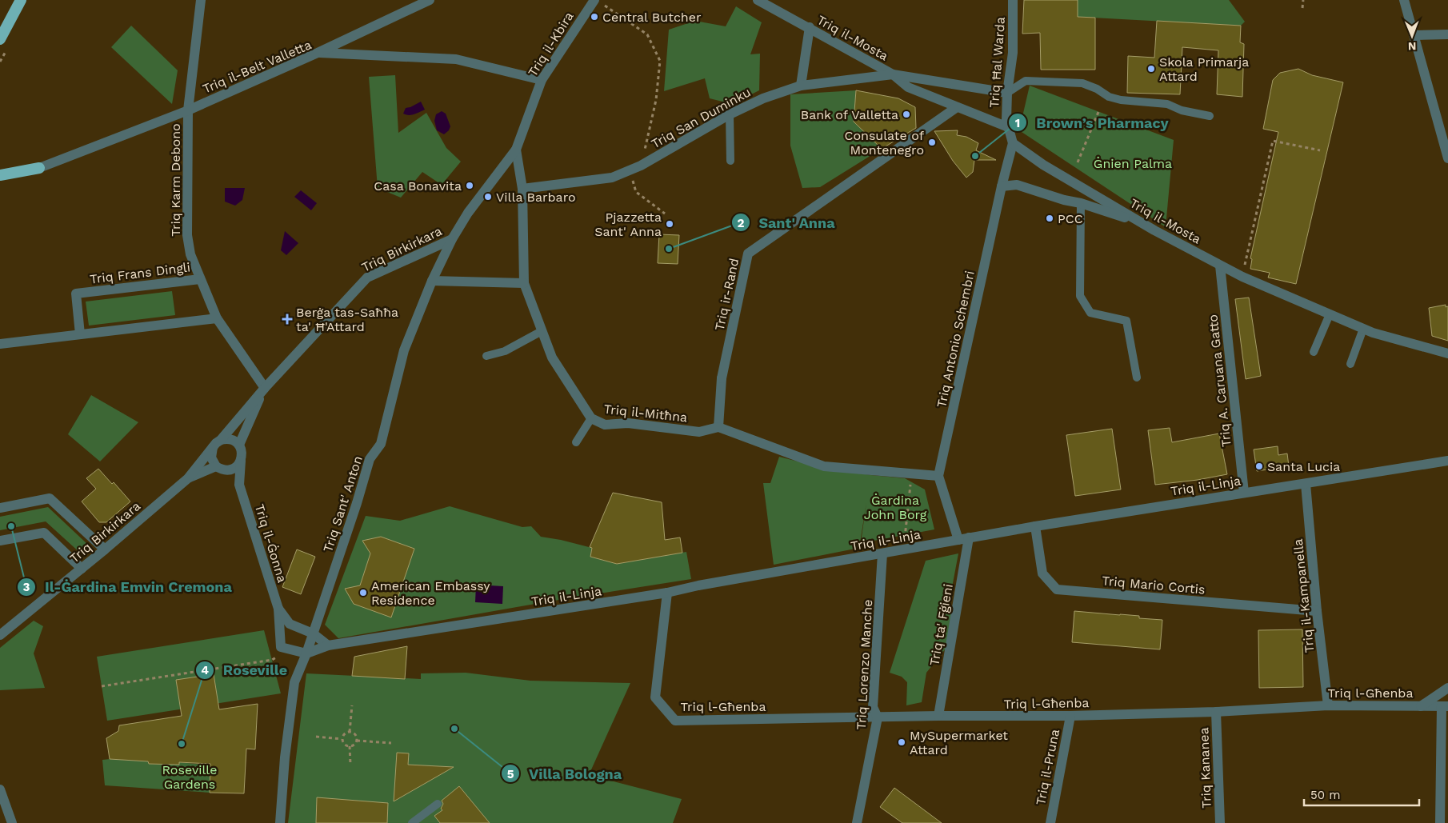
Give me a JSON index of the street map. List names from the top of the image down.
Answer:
{
  "streets": {
    "street": [
      "Triq il-Mosta",
      "Triq il-Kbira",
      "Triq Ħal Warda",
      "Triq il-Belt Valletta",
      "Triq San Duminku",
      "Triq Karm Debono",
      "Triq Birkirkara",
      "Triq Frans Dingli",
      "Triq ir-Rand",
      "Triq Antonio Schembri",
      "Triq A. Caruana Gatto",
      "Triq il-Mitħna",
      "Triq il-Linja",
      "Triq Sant' Anton",
      "Triq il-Ġonna",
      "Triq Mario Cortis",
      "Triq il-Kampanella",
      "Triq ta' Fġieni",
      "Triq Lorenzo Manche",
      "Triq l-Għenba",
      "Triq il-Pruna",
      "Triq Kananea"
    ]
  },
  "crossings": [
    ["Triq il-Mosta", "Triq Ħal Warda"],
    ["Triq il-Mosta", "Triq San Duminku"],
    ["Triq il-Mosta", "Triq ir-Rand"],
    ["Triq il-Mosta", "Triq Antonio Schembri"],
    ["Triq il-Mosta", "Triq A. Caruana Gatto"],
    ["Triq il-Kbira", "Triq il-Belt Valletta"],
    ["Triq il-Kbira", "Triq il-Mitħna"],
    ["Triq il-Kbira", "Triq Sant' Anton"],
    ["Triq il-Belt Valletta", "Triq Karm Debono"],
    ["Triq San Duminku", "Triq il-Mitħna"],
    ["Triq Karm Debono", "Triq Birkirkara"],
    ["Triq Karm Debono", "Triq Frans Dingli"],
    ["Triq Birkirkara", "Triq Sant' Anton"],
    ["Triq Birkirkara", "Triq il-Ġonna"],
    ["Triq ir-Rand", "Triq il-Mitħna"],
    ["Triq Antonio Schembri", "Triq il-Linja"],
    ["Triq A. Caruana Gatto", "Triq il-Linja"],
    ["Triq il-Mitħna", "Triq Sant' Anton"],
    ["Triq il-Linja", "Triq Sant' Anton"],
    ["Triq il-Linja", "Triq il-Ġonna"],
    ["Triq il-Linja", "Triq Mario Cortis"],
    ["Triq il-Linja", "Triq il-Kampanella"],
    ["Triq il-Linja", "Triq ta' Fġieni"],
    ["Triq il-Linja", "Triq Lorenzo Manche"],
    ["Triq il-Linja", "Triq l-Għenba"],
    ["Triq Sant' Anton", "Triq il-Ġonna"],
    ["Triq Mario Cortis", "Triq il-Kampanella"],
    ["Triq il-Kampanella", "Triq l-Għenba"],
    ["Triq ta' Fġieni", "Triq l-Għenba"],
    ["Triq Lorenzo Manche", "Triq l-Għenba"],
    ["Triq l-Għenba", "Triq il-Pruna"],
    ["Triq l-Għenba", "Triq Kananea"]
  ],
  "parks": ["Ġnien Palma", "Ġardina John Borg", "Roseville Gardens"],
  "places": {
    "other": [
      "Central Butcher",
      "Skola Primarja Attard",
      "Bank of Valletta",
      "Consulate of Montenegro",
      "Brown’s Pharmacy",
      "Casa Bonavita",
      "Villa Barbaro",
      "PCC",
      "Pjazzetta Sant' Anna",
      "Sant' Anna",
      "Santa Lucia",
      "Il-Ġardina Emvin Cremona",
      "American Embassy Residence",
      "Villa Bologna",
      "MySupermarket Attard",
      "Roseville"
    ],
    "health": ["Berġa tas-Saħħa ta' Ħ'Attard"]
  },
  "scale_bar": "50 m",
  "north": "bottom"
}
